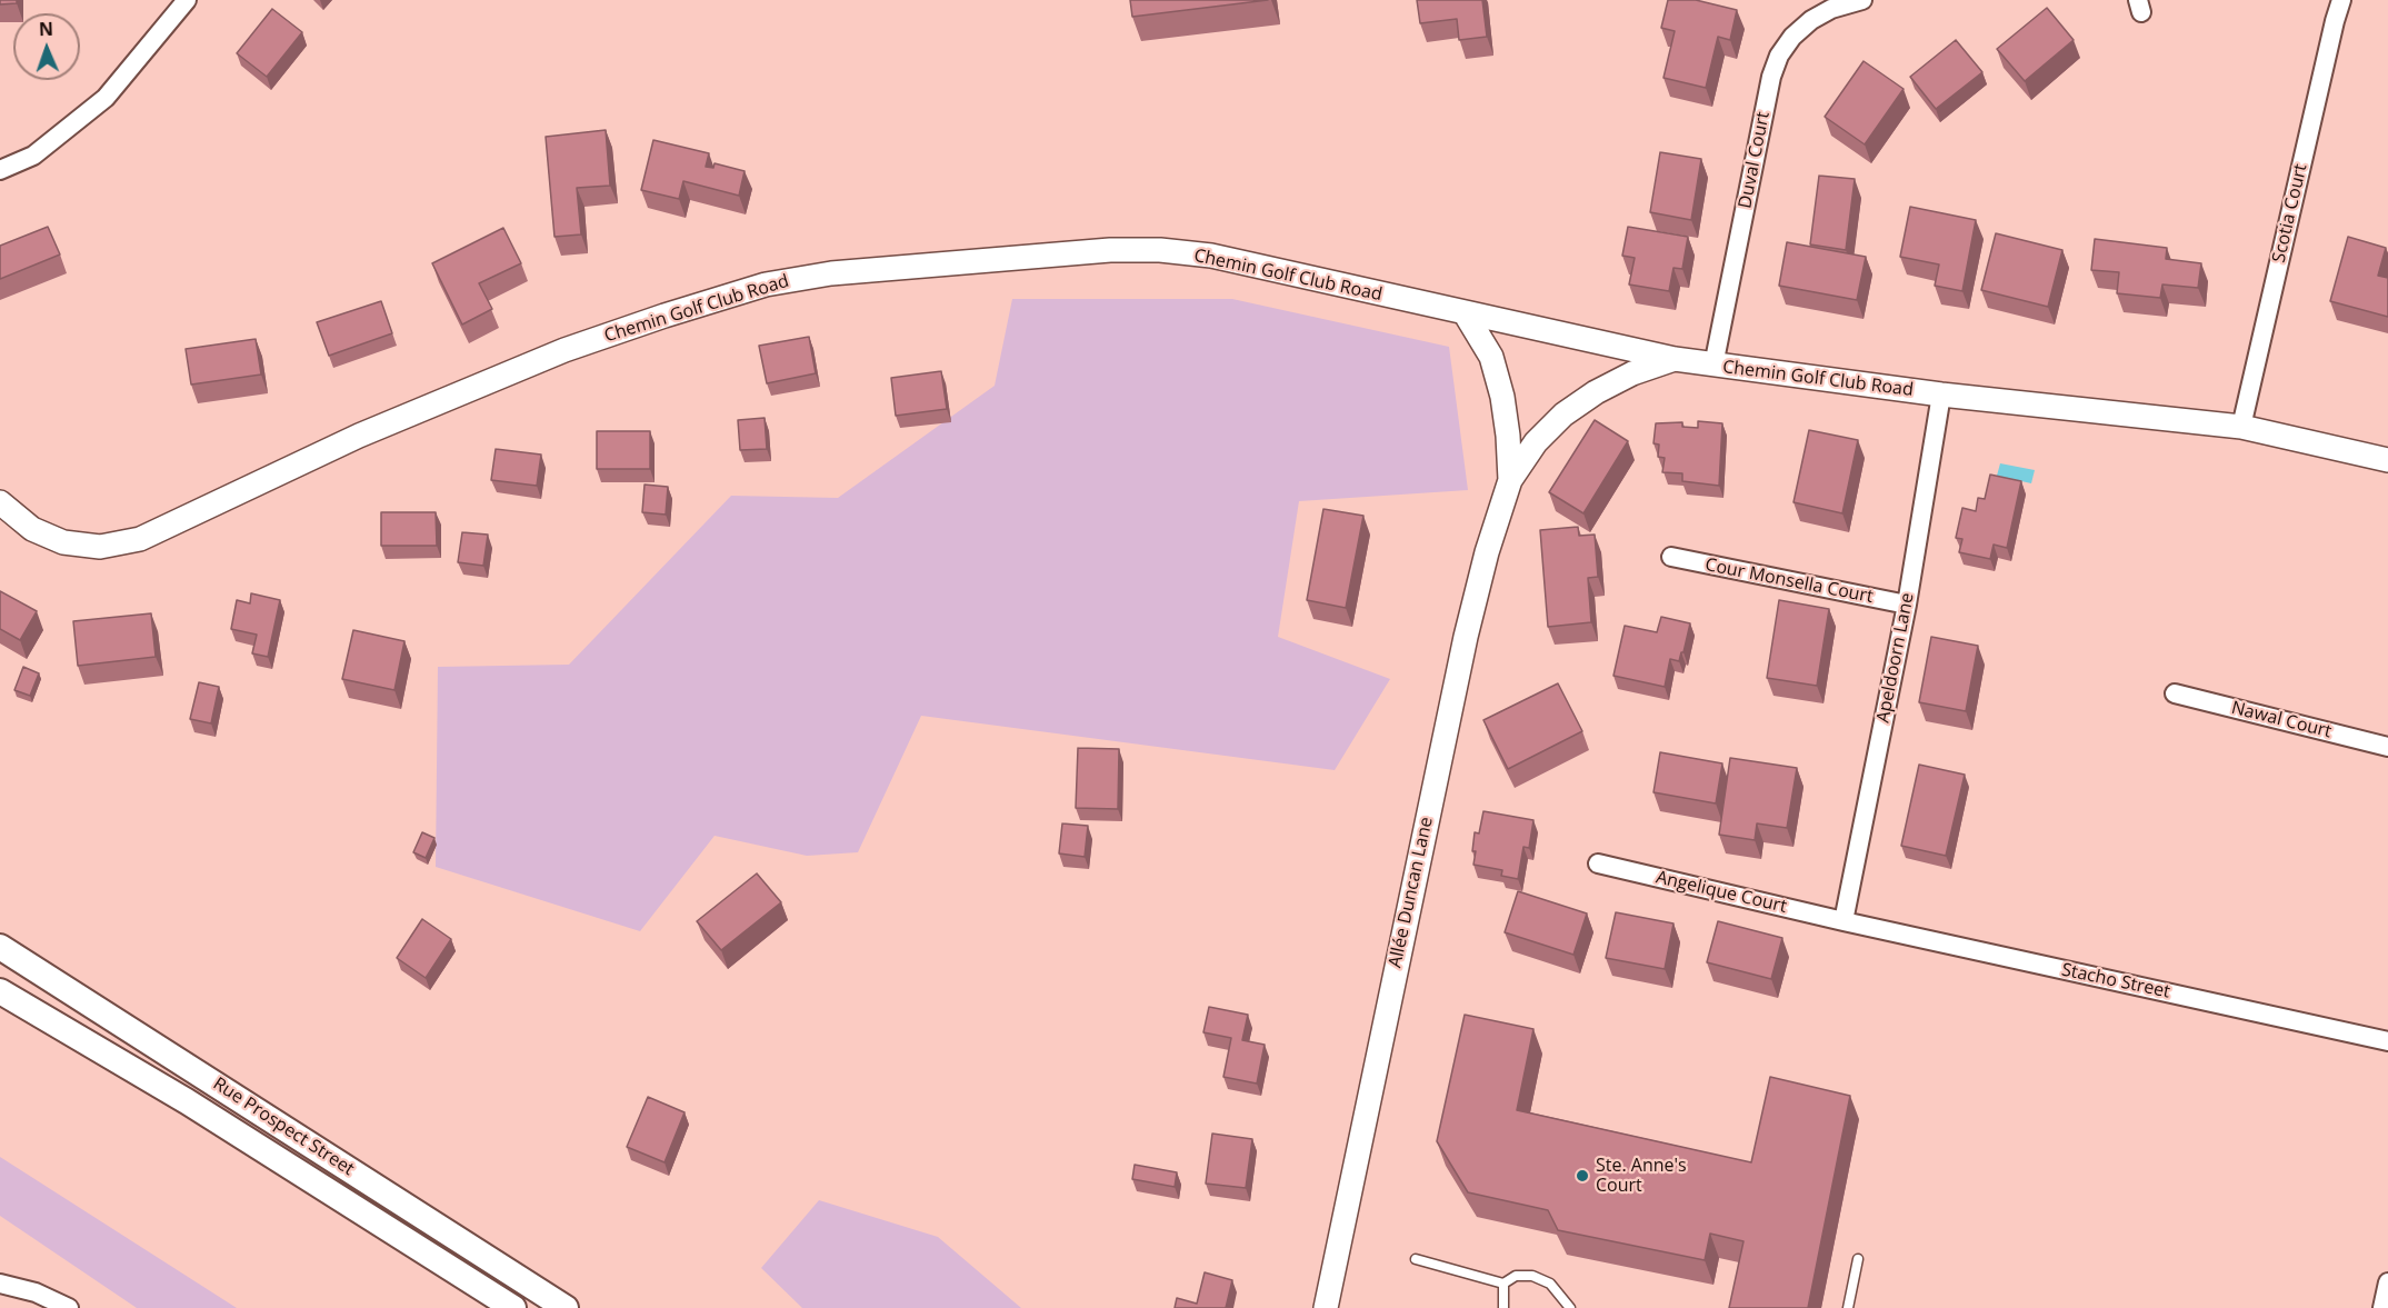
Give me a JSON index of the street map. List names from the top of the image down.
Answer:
{
  "streets": {
    "main road": ["Rue Prospect Street"],
    "street": [
      "Duval Court",
      "Scotia Court",
      "Chemin Golf Club Road",
      "Cour Monsella Court",
      "Apeldoorn Lane",
      "Nawal Court",
      "Allée Duncan Lane",
      "Angelique Court",
      "Stacho Street"
    ]
  },
  "crossings": [
    ["Duval Court", "Chemin Golf Club Road"],
    ["Scotia Court", "Chemin Golf Club Road"],
    ["Chemin Golf Club Road", "Apeldoorn Lane"],
    ["Cour Monsella Court", "Apeldoorn Lane"],
    ["Apeldoorn Lane", "Angelique Court"],
    ["Apeldoorn Lane", "Stacho Street"],
    ["Angelique Court", "Stacho Street"]
  ],
  "places": ["Ste. Anne's Court"],
  "north": "top"
}
